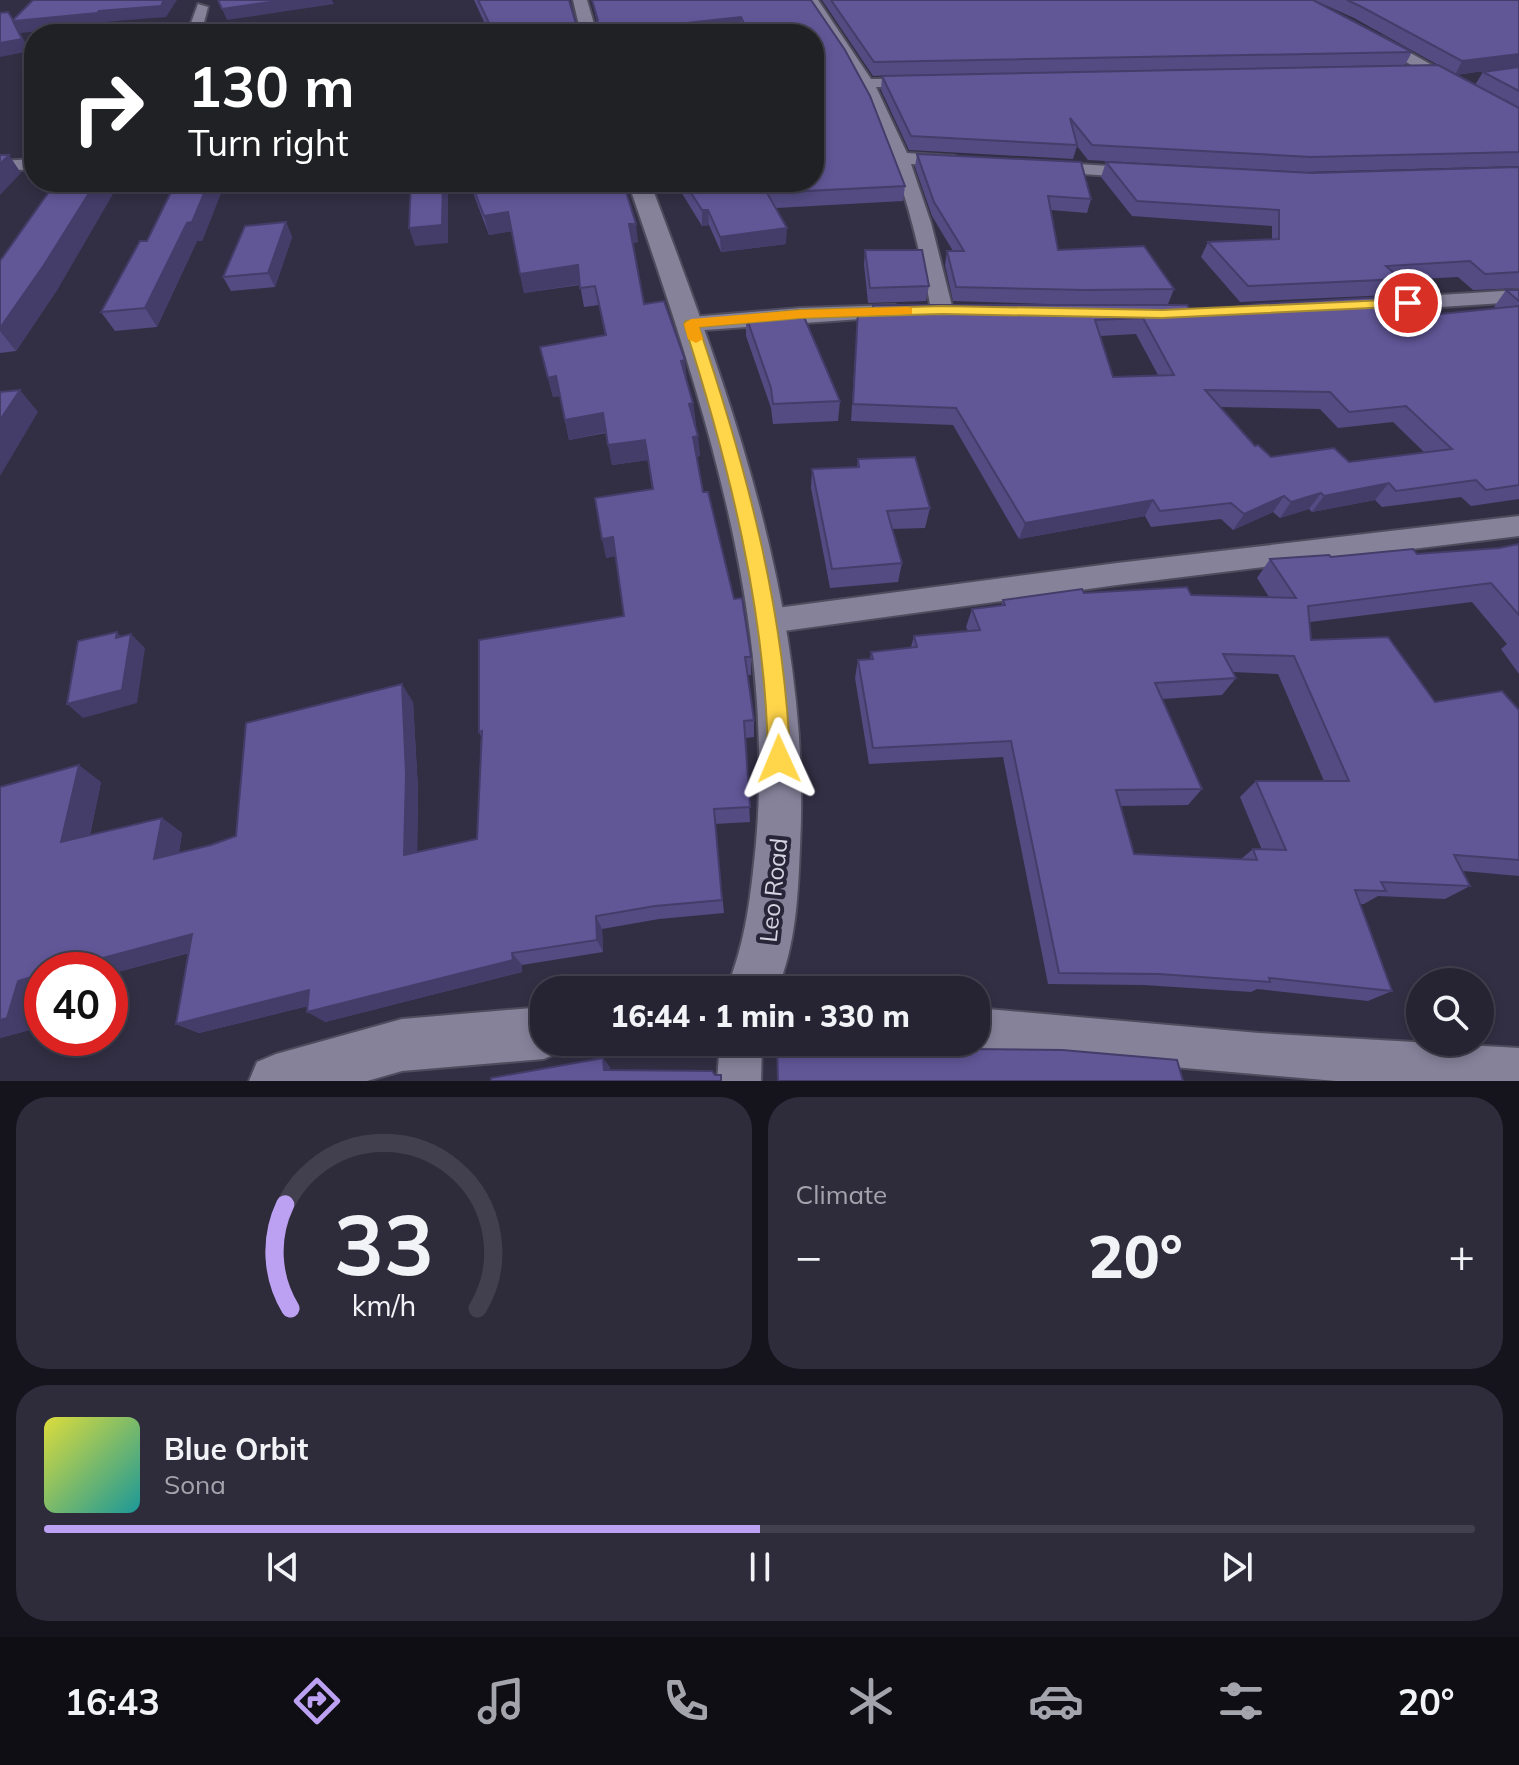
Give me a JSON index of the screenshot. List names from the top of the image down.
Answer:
{
  "streets": {
    "street": ["Leo Road"]
  },
  "page": {
    "turn": ["130 m", "Turn right"],
    "limit": "40",
    "trip": "16:44 · 1 min · 330 m",
    "tile": "Climate",
    "heat": ["−", "20°", "+"],
    "song": ["Blue Orbit", "Sona"],
    "tabs": ["16:43", "20°"],
    "gauge": ["33", "km/h"]
  }
}
